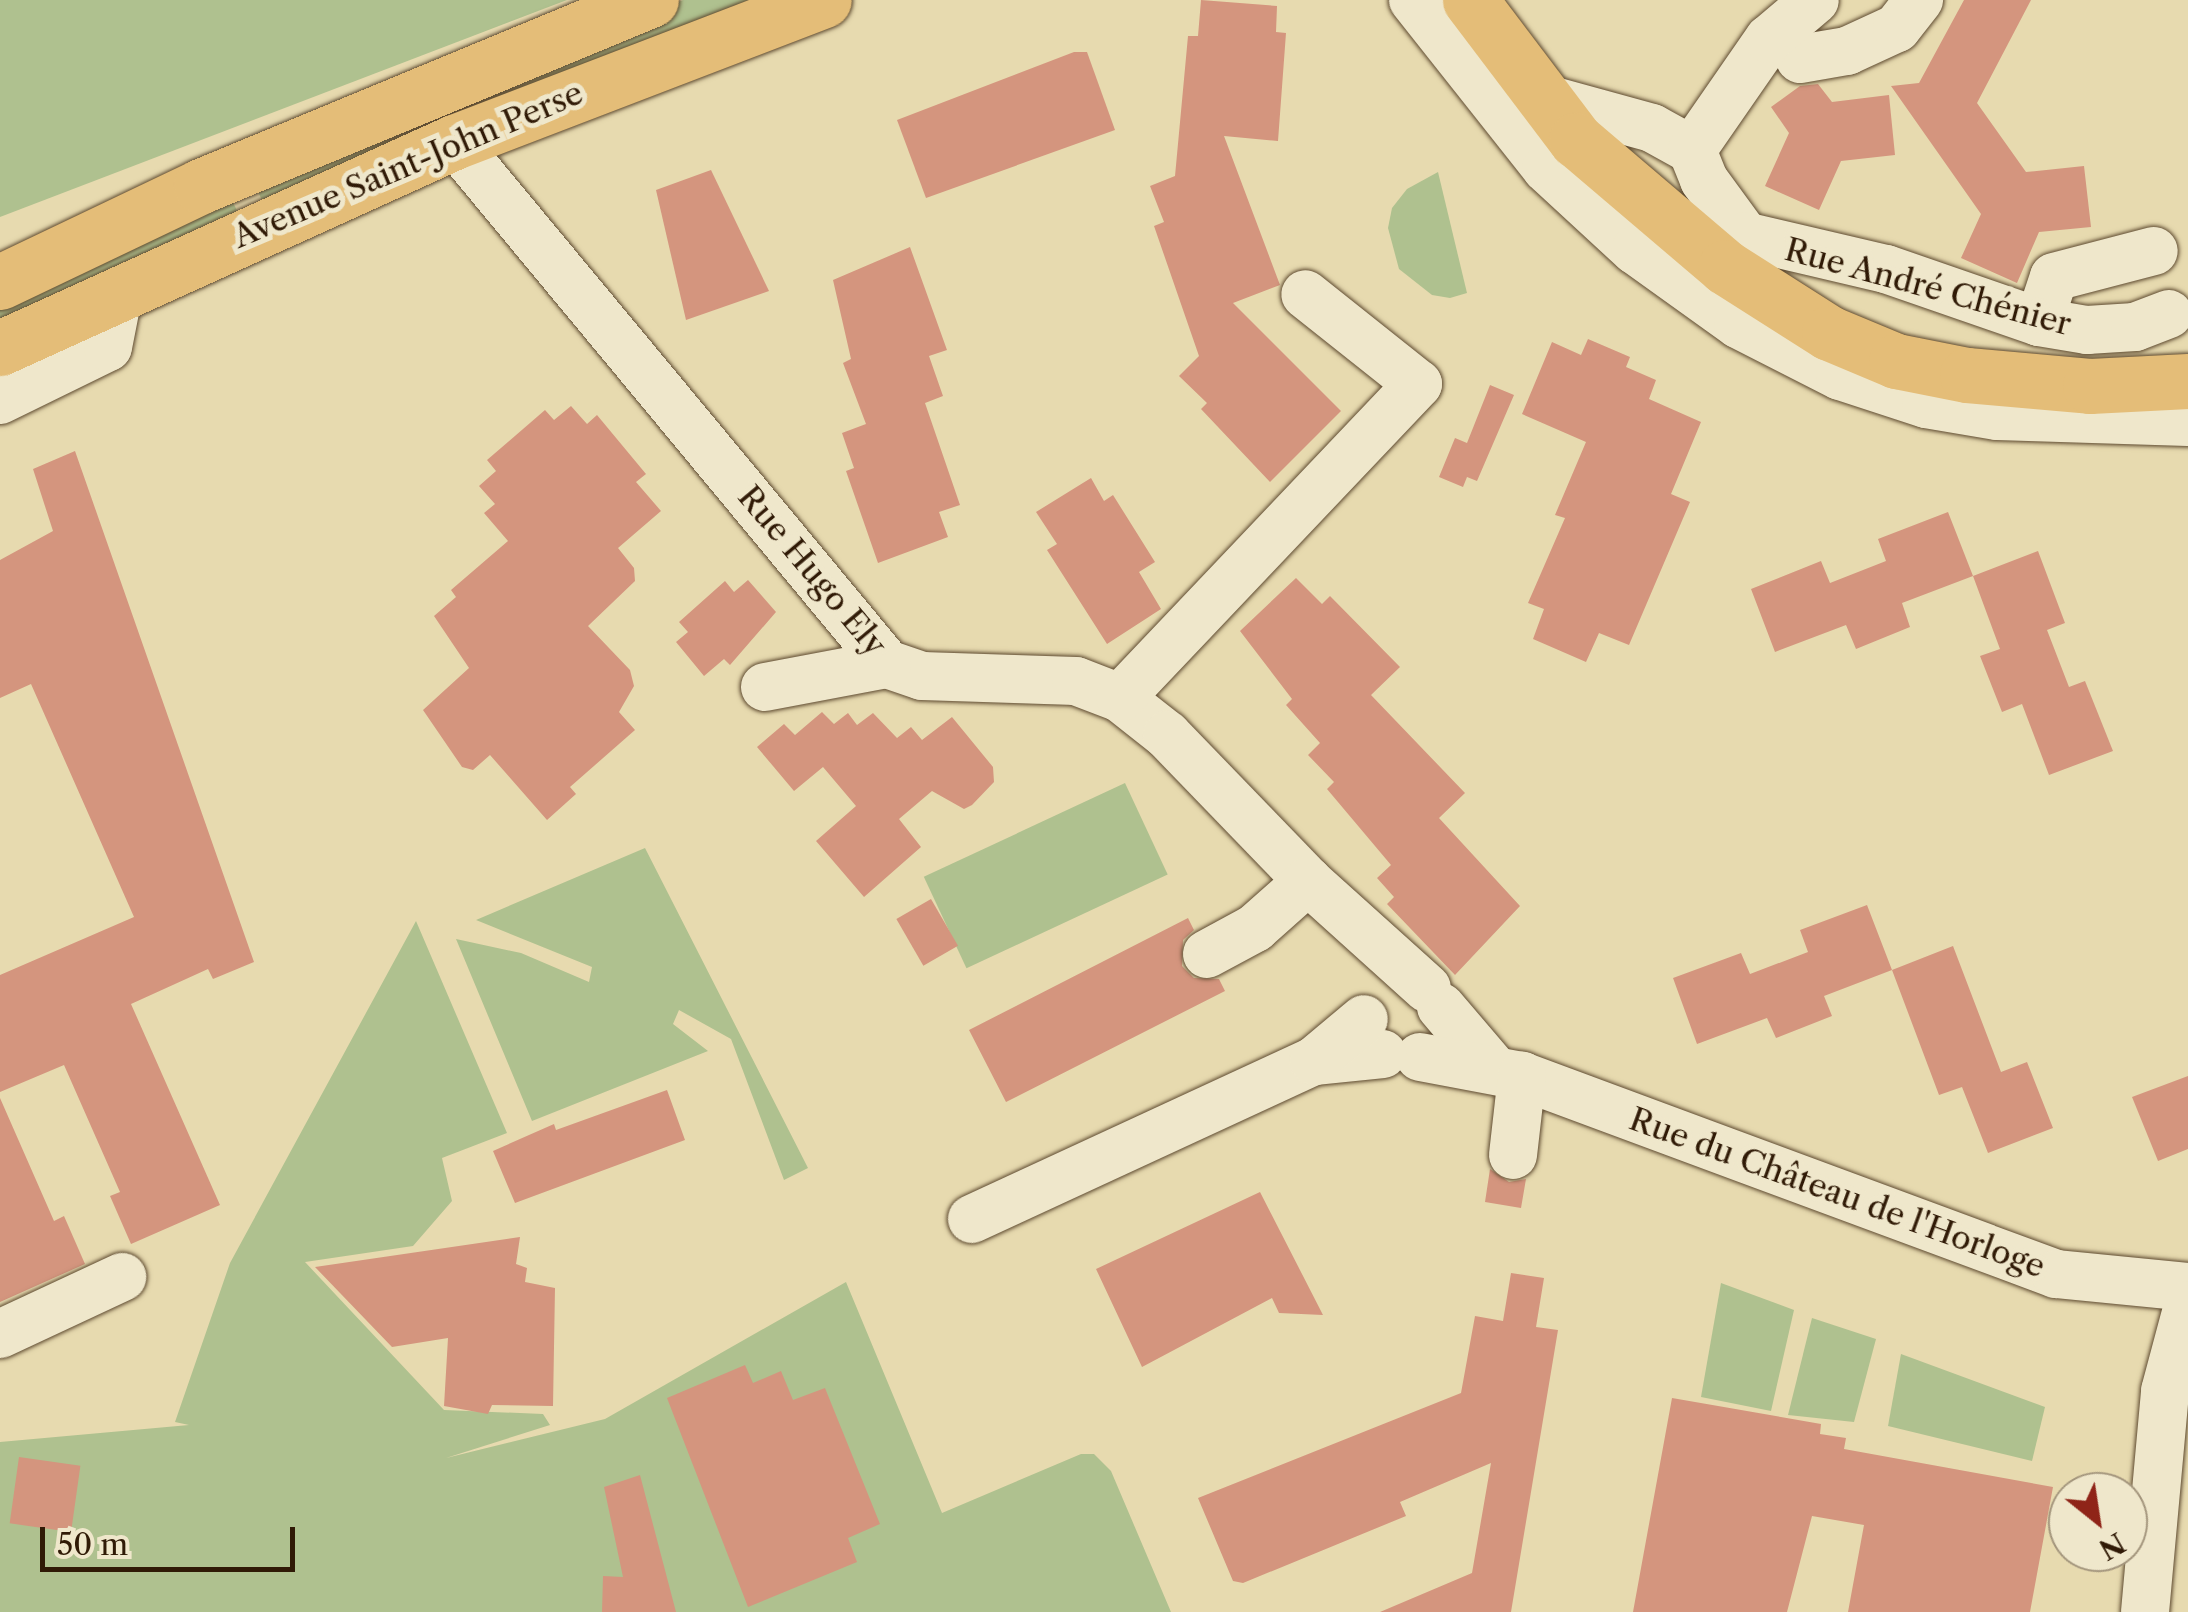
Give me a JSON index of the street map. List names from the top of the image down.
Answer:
{
  "streets": {
    "main road": ["Avenue Saint-John Perse"],
    "street": ["Rue André Chénier", "Rue Hugo Ely", "Rue du Château de l'Horloge"]
  },
  "crossings": [
    ["Avenue Saint-John Perse", "Rue Hugo Ely"],
    ["Rue Hugo Ely", "Rue du Château de l'Horloge"]
  ],
  "scale_bar": "50 m",
  "north": "bottom right"
}
